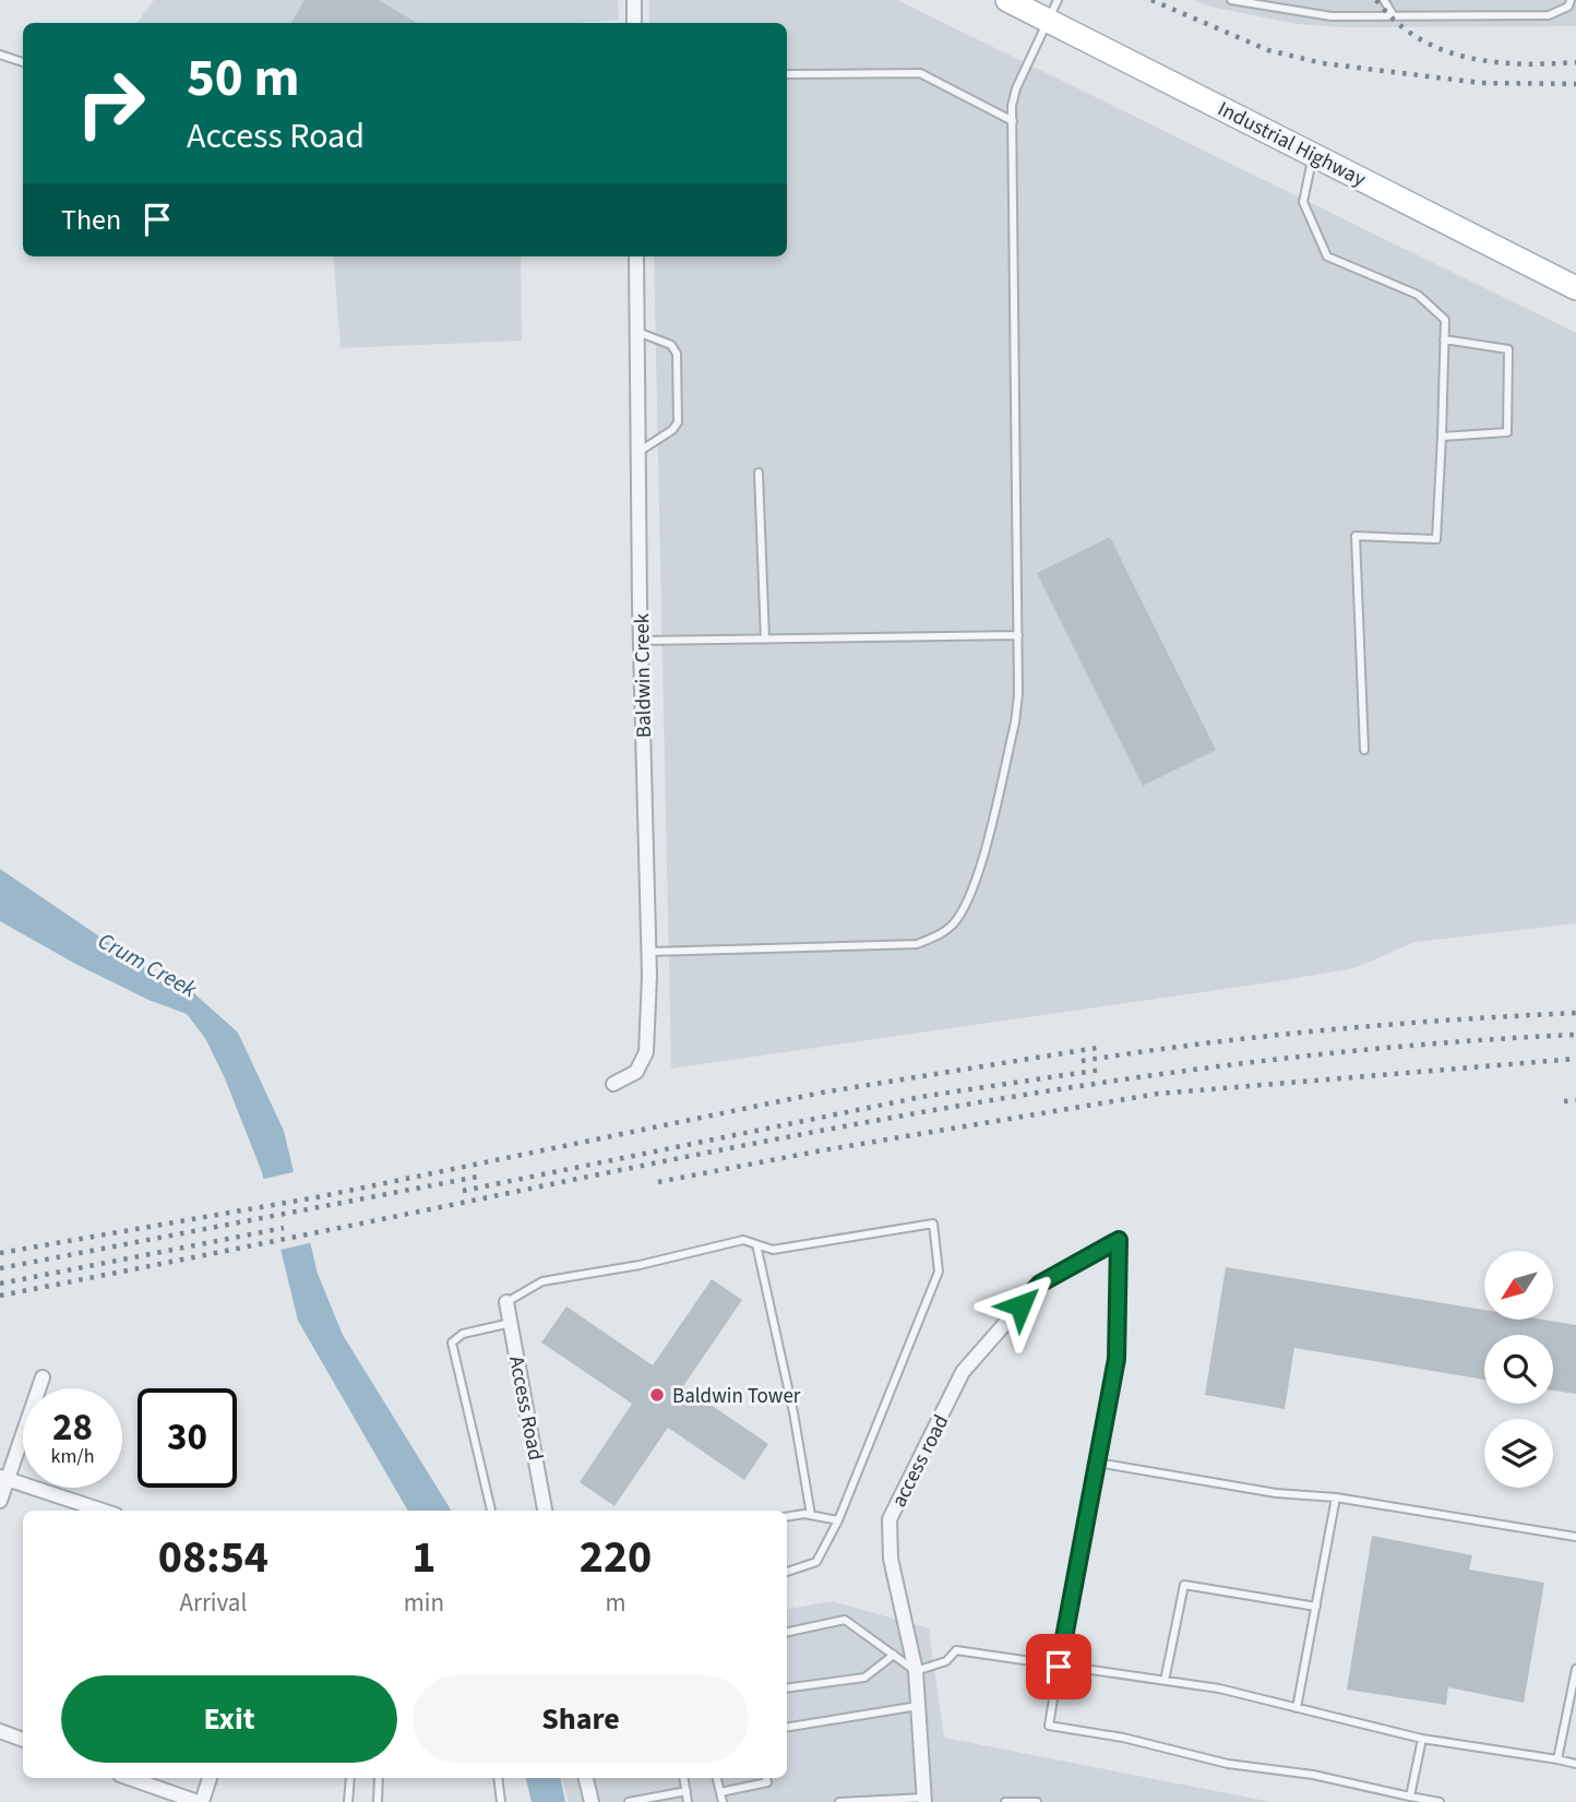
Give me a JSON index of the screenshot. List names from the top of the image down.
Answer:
{
  "streets": {
    "main road": ["Industrial Highway"],
    "street": ["Baldwin Creek", "Access Road", "access road"]
  },
  "water": ["Crum Creek"],
  "places": ["Baldwin Tower"],
  "north": "bottom left",
  "page": {
    "turn": ["50 m", "Access Road"],
    "then": "Then",
    "speed": "28 km/h",
    "limit": "30",
    "eta": [
      "08:54",
      "Arrival",
      "1",
      "min",
      "220",
      "m"
    ],
    "buttons": ["Exit", "Share"]
  }
}
